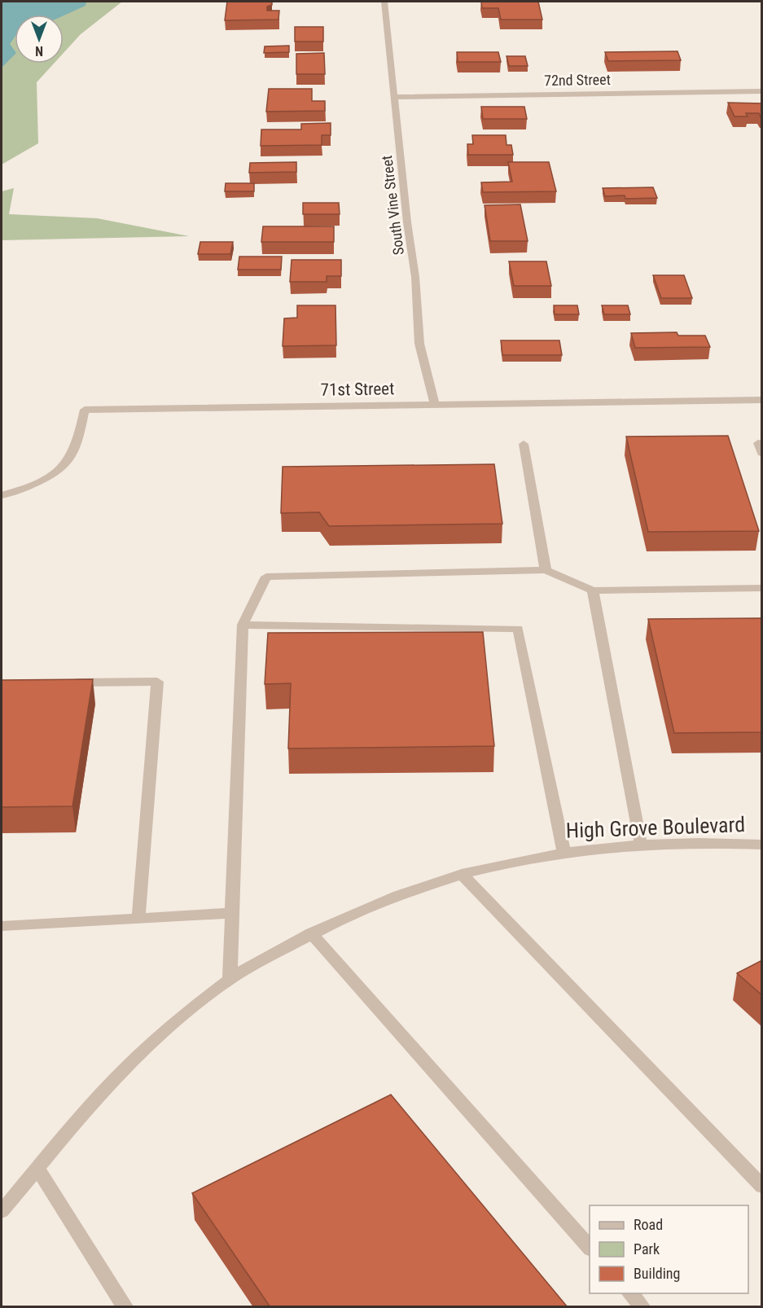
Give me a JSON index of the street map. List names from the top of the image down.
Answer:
{
  "streets": {
    "street": [
      "72nd Street",
      "South Vine Street",
      "71st Street",
      "High Grove Boulevard"
    ]
  },
  "crossings": [
    ["72nd Street", "South Vine Street"],
    ["South Vine Street", "71st Street"]
  ],
  "legend": ["Road", "Park", "Building"],
  "north": "bottom"
}
